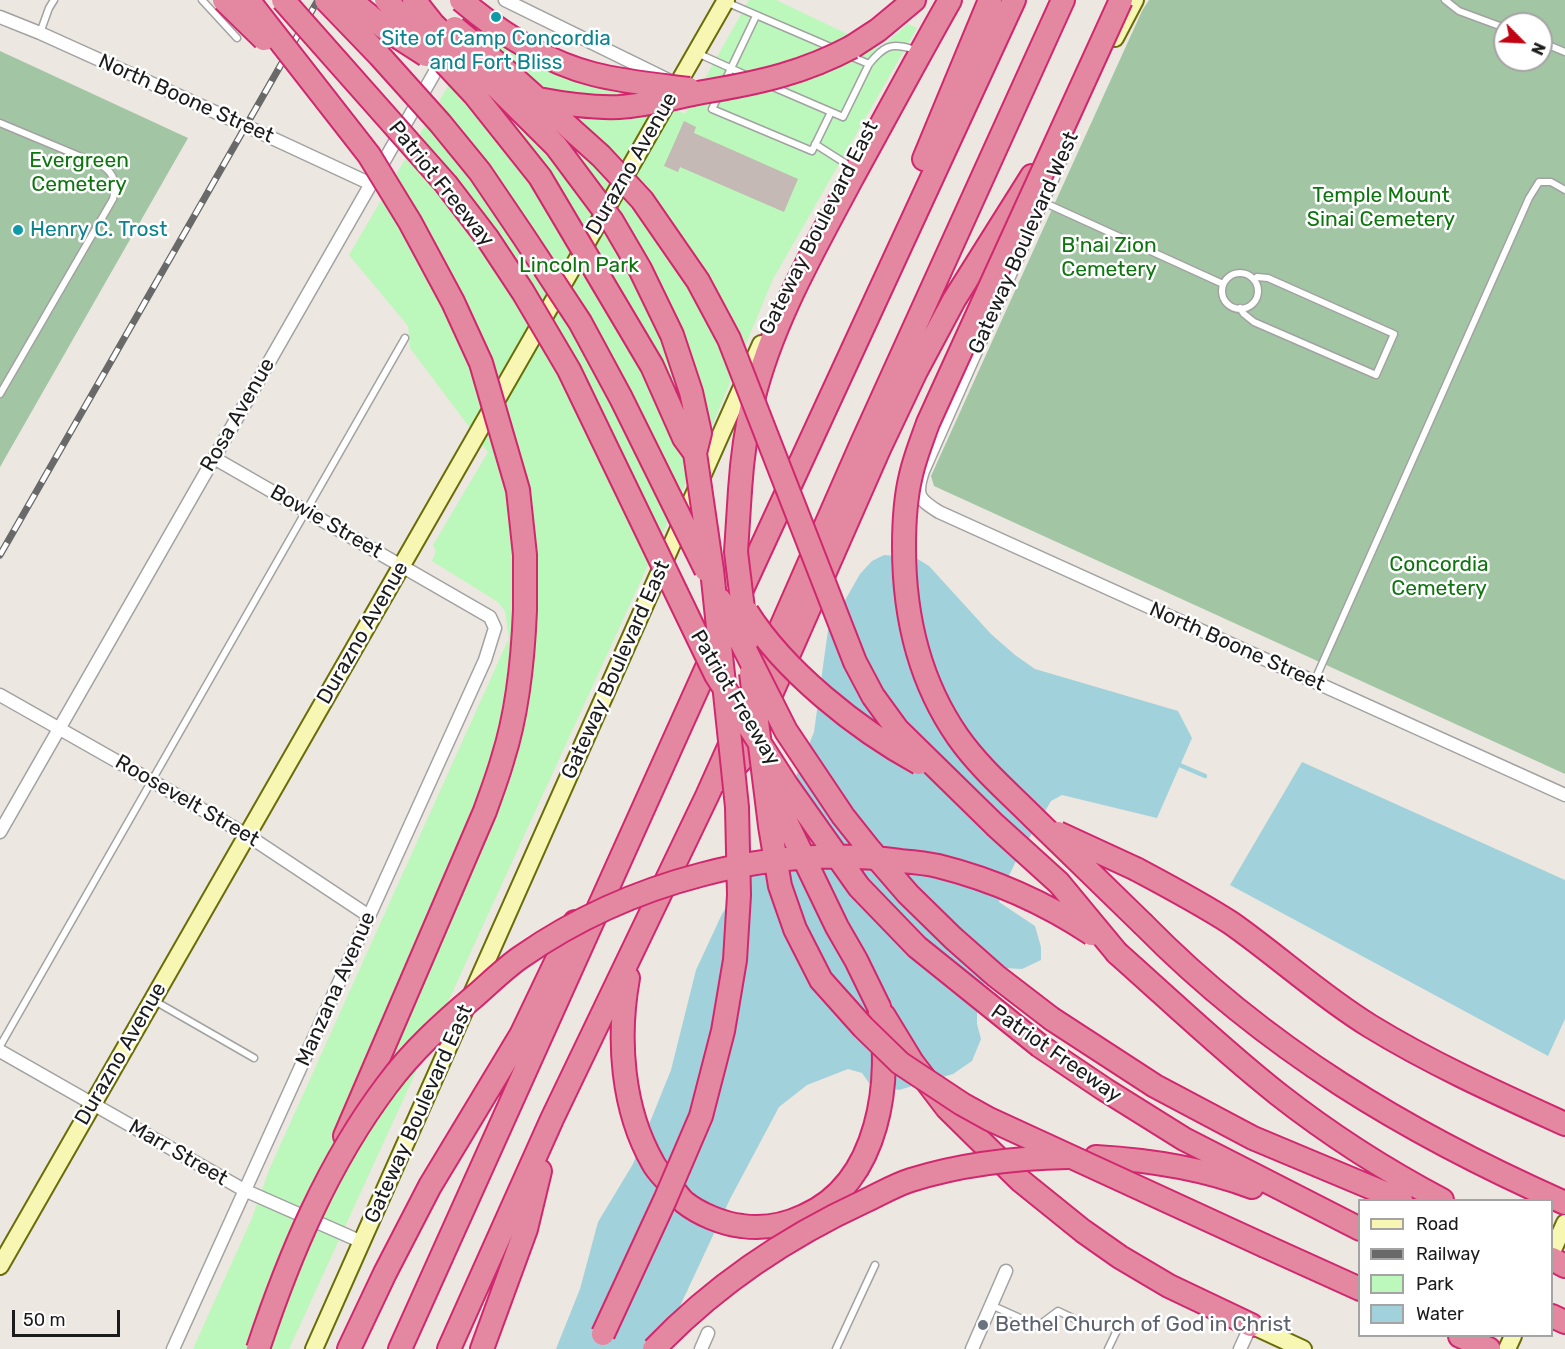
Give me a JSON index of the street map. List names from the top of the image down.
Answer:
{
  "streets": {
    "highway": ["Patriot Freeway"],
    "main road": ["Durazno Avenue", "Gateway Boulevard East", "Gateway Boulevard West"],
    "street": [
      "North Boone Street",
      "Rosa Avenue",
      "Bowie Street",
      "Roosevelt Street",
      "Manzana Avenue",
      "Marr Street"
    ]
  },
  "crossings": [
    ["North Boone Street", "Gateway Boulevard West"],
    ["North Boone Street", "Rosa Avenue"],
    ["Durazno Avenue", "Bowie Street"],
    ["Durazno Avenue", "Roosevelt Street"],
    ["Durazno Avenue", "Marr Street"],
    ["Gateway Boulevard East", "Marr Street"],
    ["Rosa Avenue", "Bowie Street"],
    ["Rosa Avenue", "Roosevelt Street"],
    ["Bowie Street", "Manzana Avenue"],
    ["Roosevelt Street", "Manzana Avenue"],
    ["Manzana Avenue", "Marr Street"]
  ],
  "parks": [
    "Evergreen Cemetery",
    "Temple Mount Sinai Cemetery",
    "B'nai Zion Cemetery",
    "Lincoln Park",
    "Concordia Cemetery"
  ],
  "places": ["Site of Camp Concordia and Fort Bliss", "Henry C. Trost", "Bethel Church of God in Christ"],
  "legend": [
    "Road",
    "Railway",
    "Park",
    "Water"
  ],
  "scale_bar": "50 m",
  "north": "bottom right"
}
